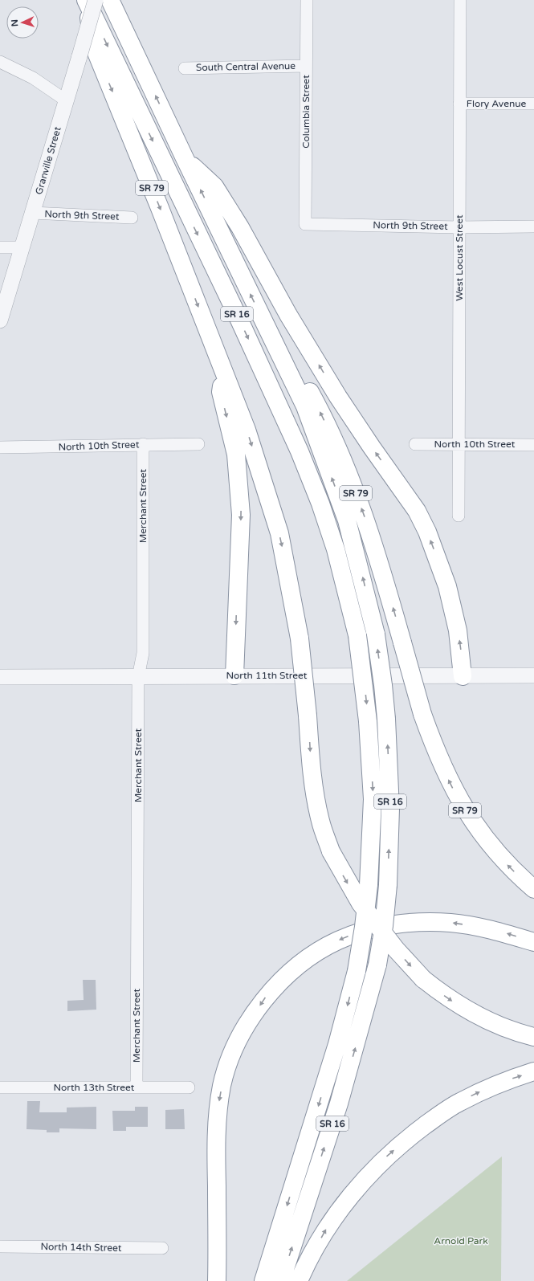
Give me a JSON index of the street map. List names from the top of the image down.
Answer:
{
  "streets": {
    "highway": ["SR 79", "SR 16"],
    "street": [
      "South Central Avenue",
      "Flory Avenue",
      "Columbia Street",
      "Granville Street",
      "North 9th Street",
      "West Locust Street",
      "North 10th Street",
      "Merchant Street",
      "North 11th Street",
      "North 13th Street",
      "North 14th Street"
    ]
  },
  "crossings": [
    ["South Central Avenue", "Columbia Street"],
    ["Flory Avenue", "West Locust Street"],
    ["Columbia Street", "North 9th Street"],
    ["Granville Street", "SR 79"],
    ["Granville Street", "North 9th Street"],
    ["Granville Street", "SR 16"],
    ["SR 79", "SR 16"],
    ["North 9th Street", "West Locust Street"],
    ["West Locust Street", "North 10th Street"],
    ["North 10th Street", "Merchant Street"],
    ["Merchant Street", "North 11th Street"],
    ["Merchant Street", "North 13th Street"]
  ],
  "parks": ["Arnold Park"],
  "north": "left"
}
